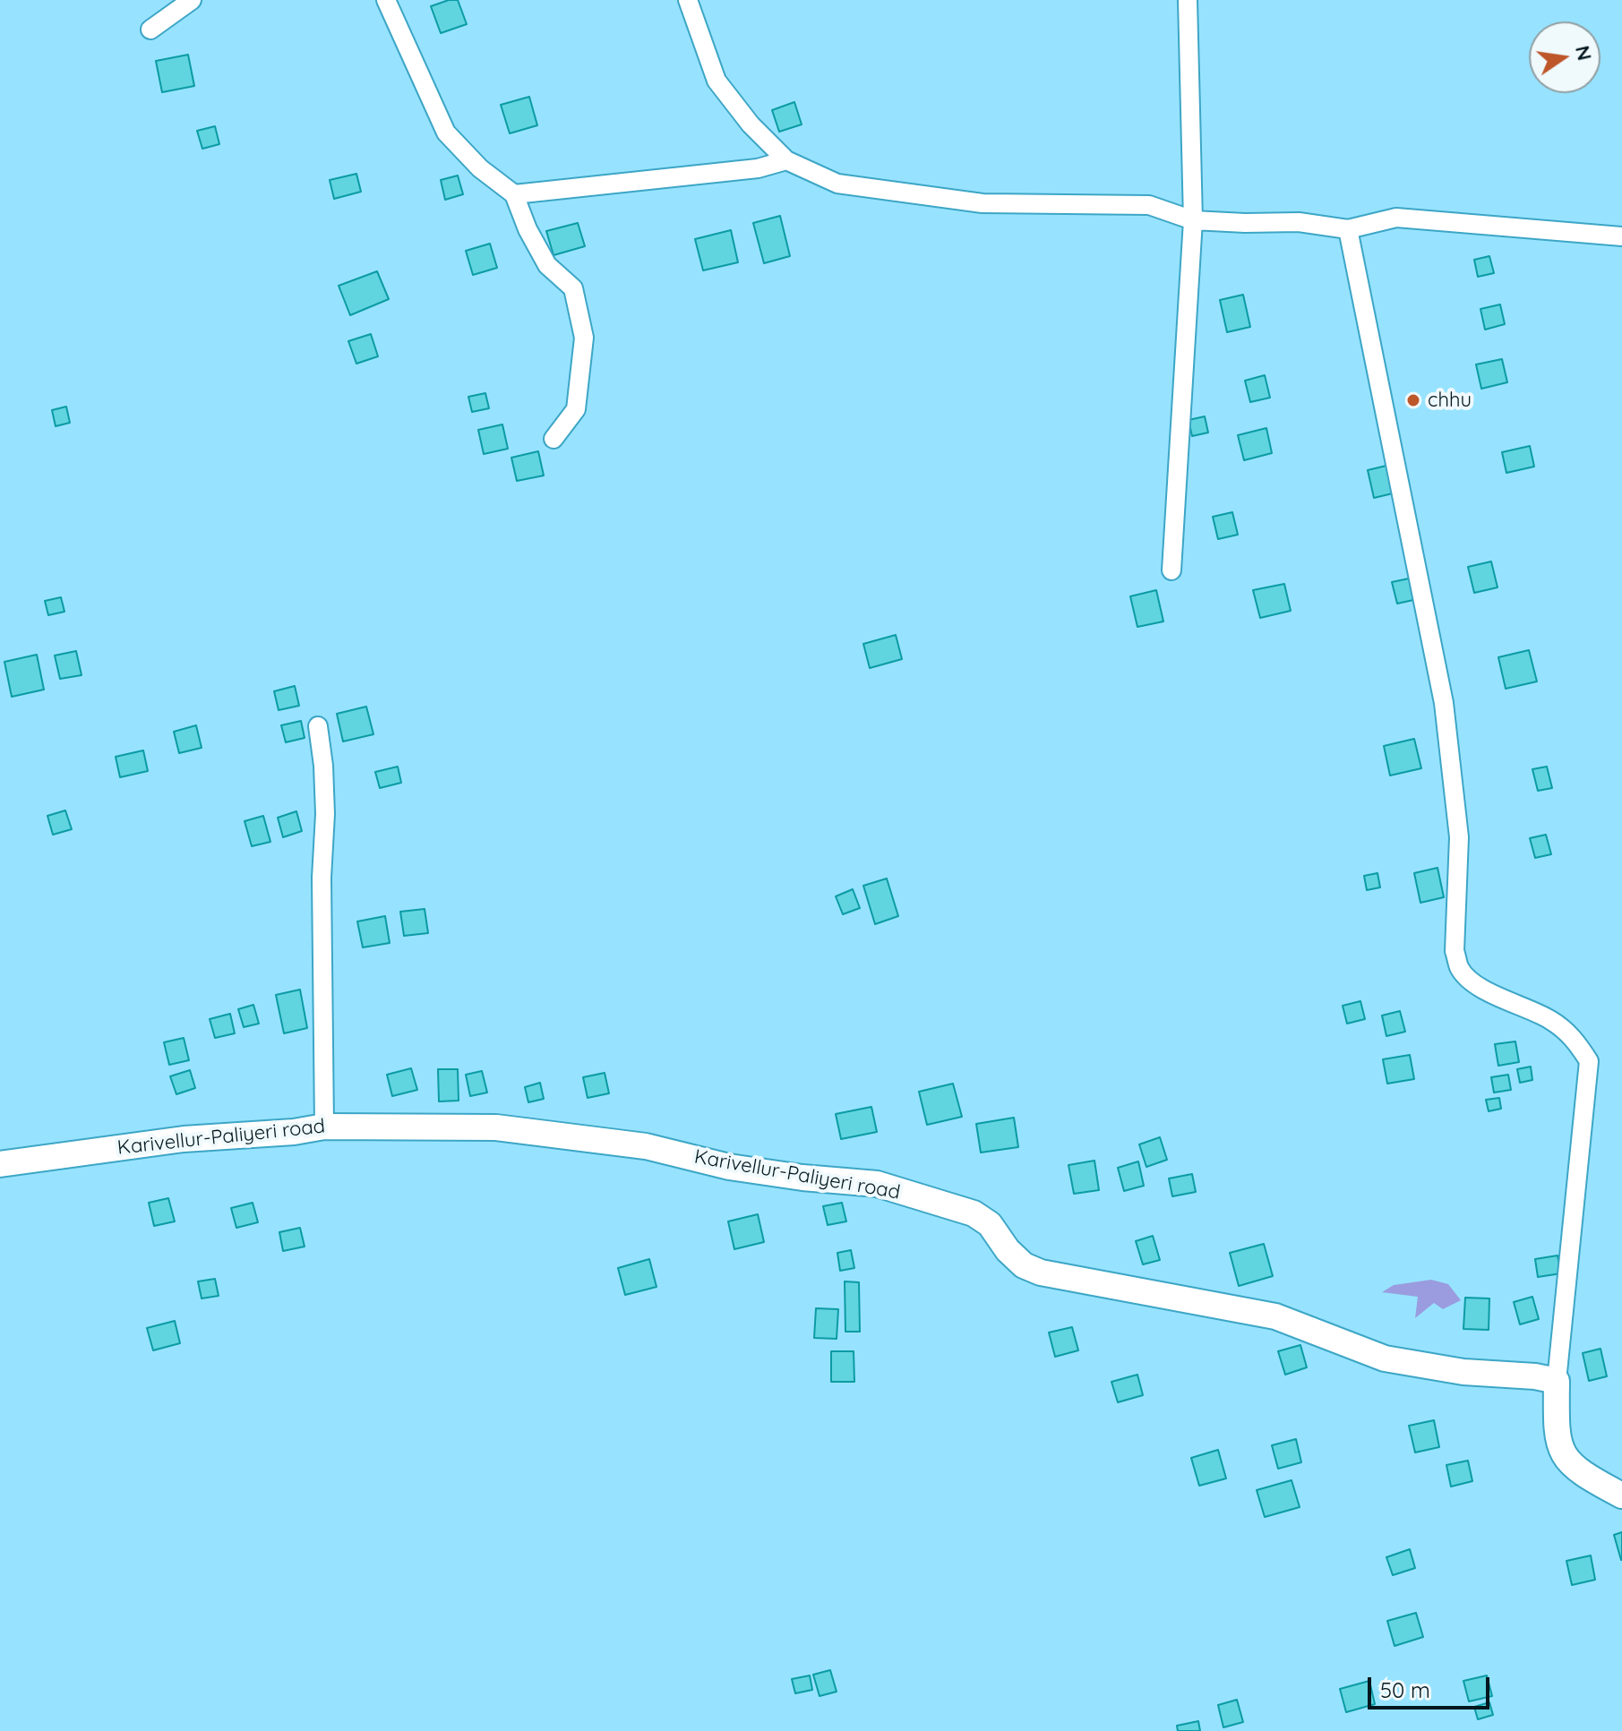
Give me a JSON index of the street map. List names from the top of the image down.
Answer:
{
  "streets": {
    "main road": ["Karivellur-Paliyeri road"]
  },
  "places": ["chhu"],
  "scale_bar": "50 m",
  "north": "right"
}
